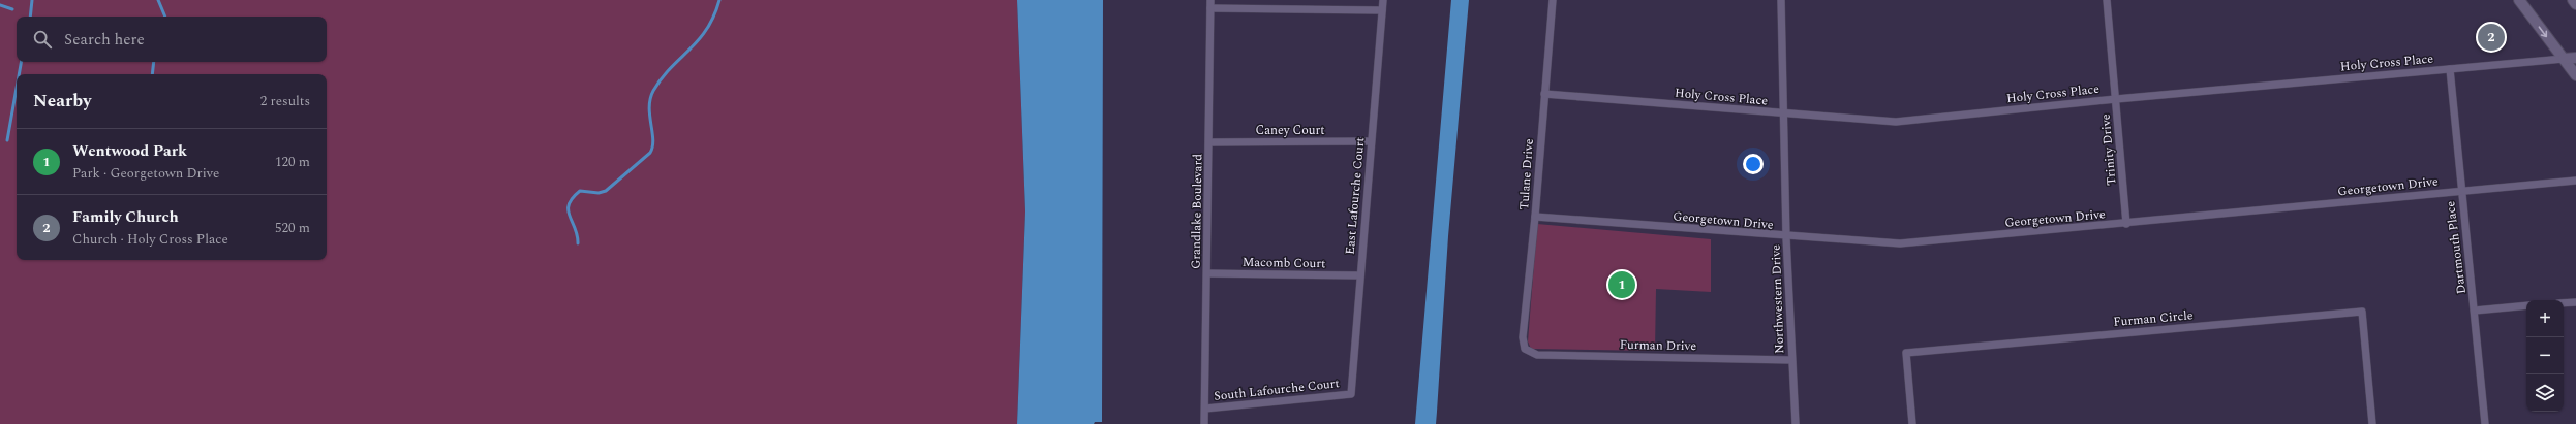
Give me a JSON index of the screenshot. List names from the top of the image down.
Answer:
{
  "streets": {
    "street": [
      "Holy Cross Place",
      "Caney Court",
      "Trinity Drive",
      "Tulane Drive",
      "Georgetown Drive",
      "East Lafourche Court",
      "Grandlake Boulevard",
      "Dartmouth Place",
      "Macomb Court",
      "Northwestern Drive",
      "Furman Circle",
      "Furman Drive",
      "South Lafourche Court"
    ]
  },
  "crossings": [
    ["Holy Cross Place", "Trinity Drive"],
    ["Holy Cross Place", "Tulane Drive"],
    ["Holy Cross Place", "Dartmouth Place"],
    ["Holy Cross Place", "Northwestern Drive"],
    ["Caney Court", "East Lafourche Court"],
    ["Caney Court", "Grandlake Boulevard"],
    ["Trinity Drive", "Georgetown Drive"],
    ["Tulane Drive", "Georgetown Drive"],
    ["Tulane Drive", "Furman Drive"],
    ["Georgetown Drive", "Dartmouth Place"],
    ["Georgetown Drive", "Northwestern Drive"],
    ["East Lafourche Court", "Macomb Court"],
    ["East Lafourche Court", "South Lafourche Court"],
    ["Grandlake Boulevard", "Macomb Court"],
    ["Grandlake Boulevard", "South Lafourche Court"],
    ["Northwestern Drive", "Furman Drive"]
  ],
  "page": {
    "search": "Search here",
    "pins": ["2", "1"],
    "heading": ["Nearby", "2 results"],
    "list": [
      {
        "mark": "1",
        "name": "Wentwood Park",
        "note": "Park · Georgetown Drive",
        "value": "120 m"
      },
      {
        "mark": "2",
        "name": "Family Church",
        "note": "Church · Holy Cross Place",
        "value": "520 m"
      }
    ],
    "map_buttons": ["+", "−"]
  }
}
